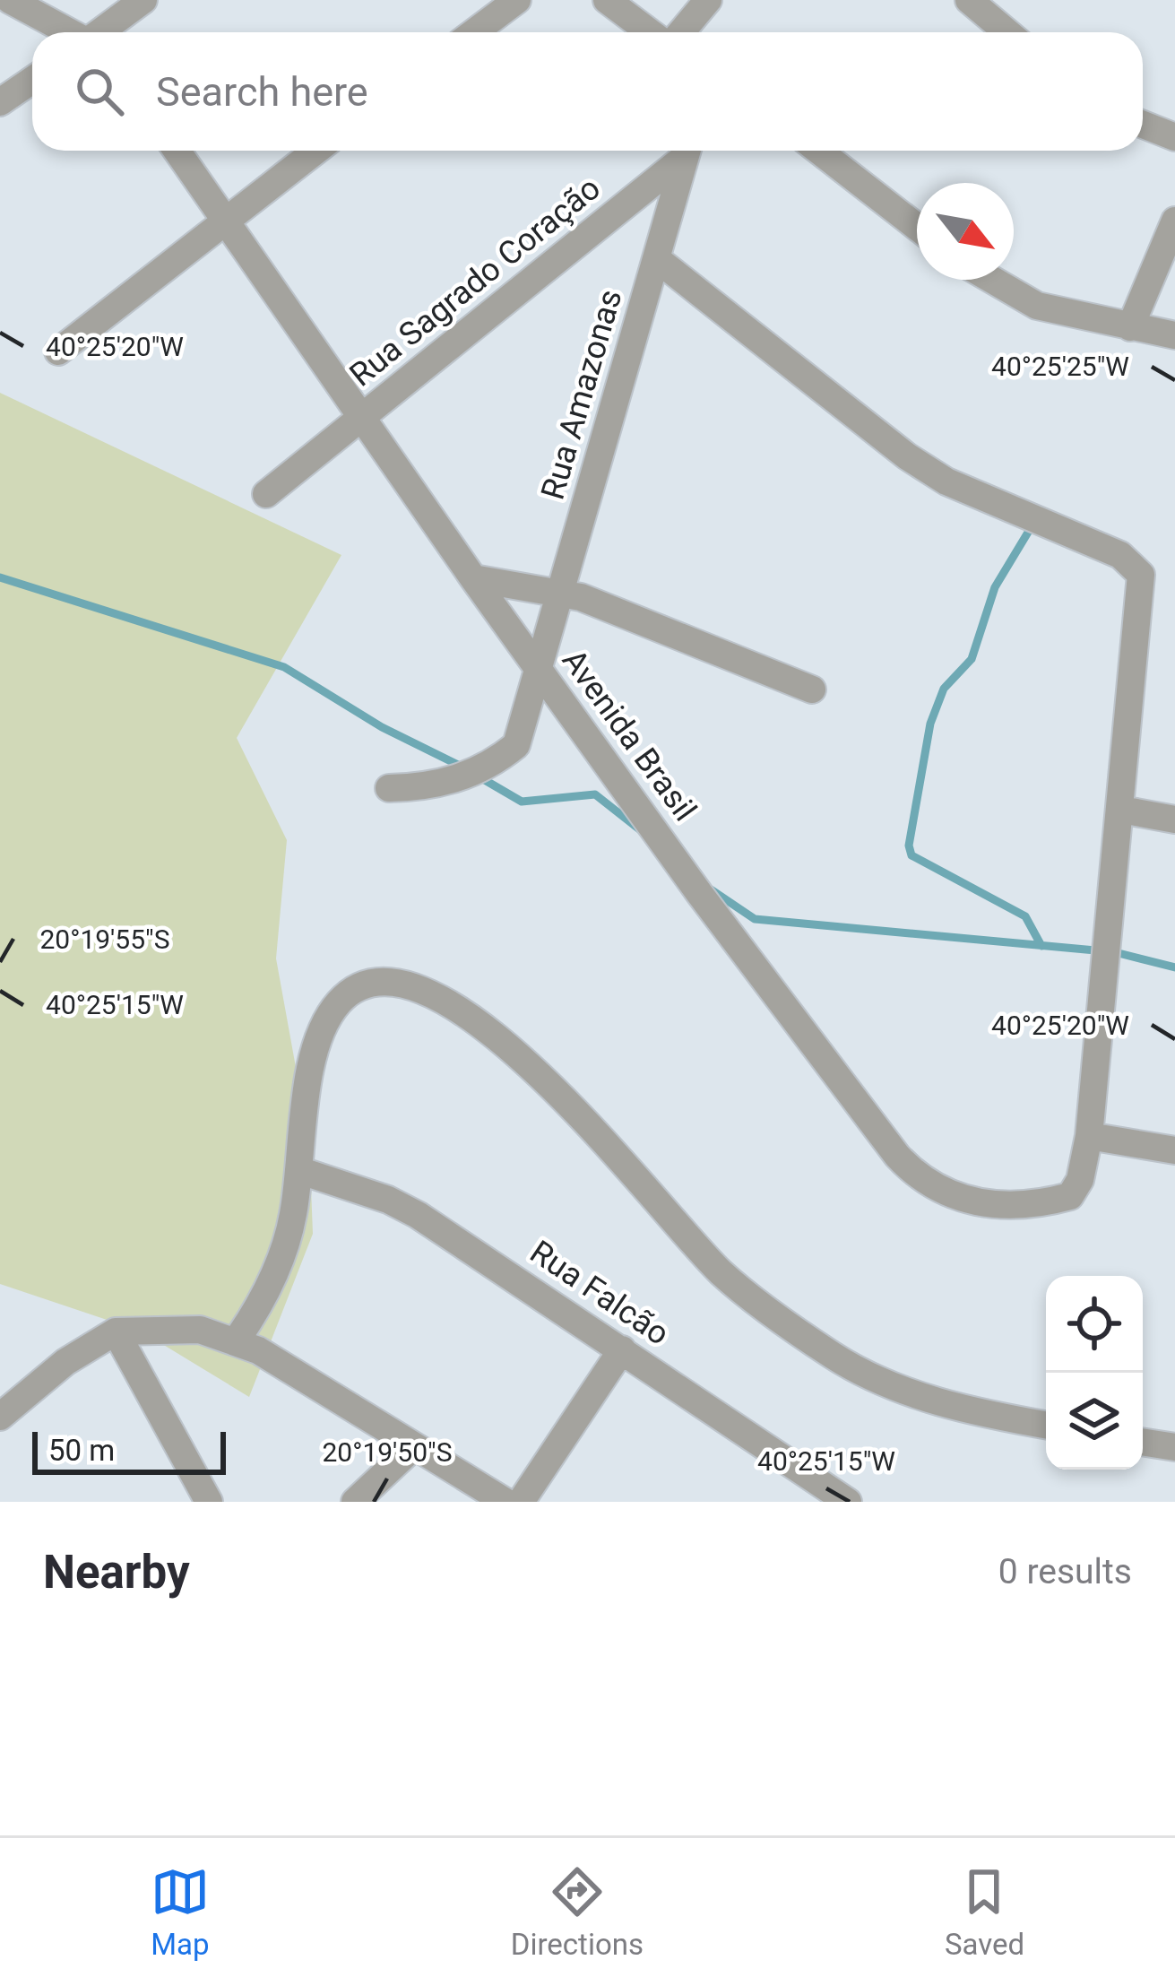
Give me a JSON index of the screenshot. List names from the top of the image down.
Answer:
{
  "streets": {
    "street": [
      "Rua Sagrado Coração",
      "Rua Amazonas",
      "Avenida Brasil",
      "Rua Falcão"
    ]
  },
  "crossings": [
    ["Rua Sagrado Coração", "Avenida Brasil"],
    ["Rua Amazonas", "Avenida Brasil"]
  ],
  "scale_bar": "50 m",
  "north": "bottom right",
  "page": {
    "search": "Search here",
    "scale": "50 m",
    "heading": ["Nearby", "0 results"],
    "nav": ["Map", "Directions", "Saved"]
  },
  "coordinates": [
    "40°25'20\"W",
    "40°25'25\"W",
    "20°19'55\"S",
    "40°25'15\"W",
    "20°19'50\"S"
  ]
}
